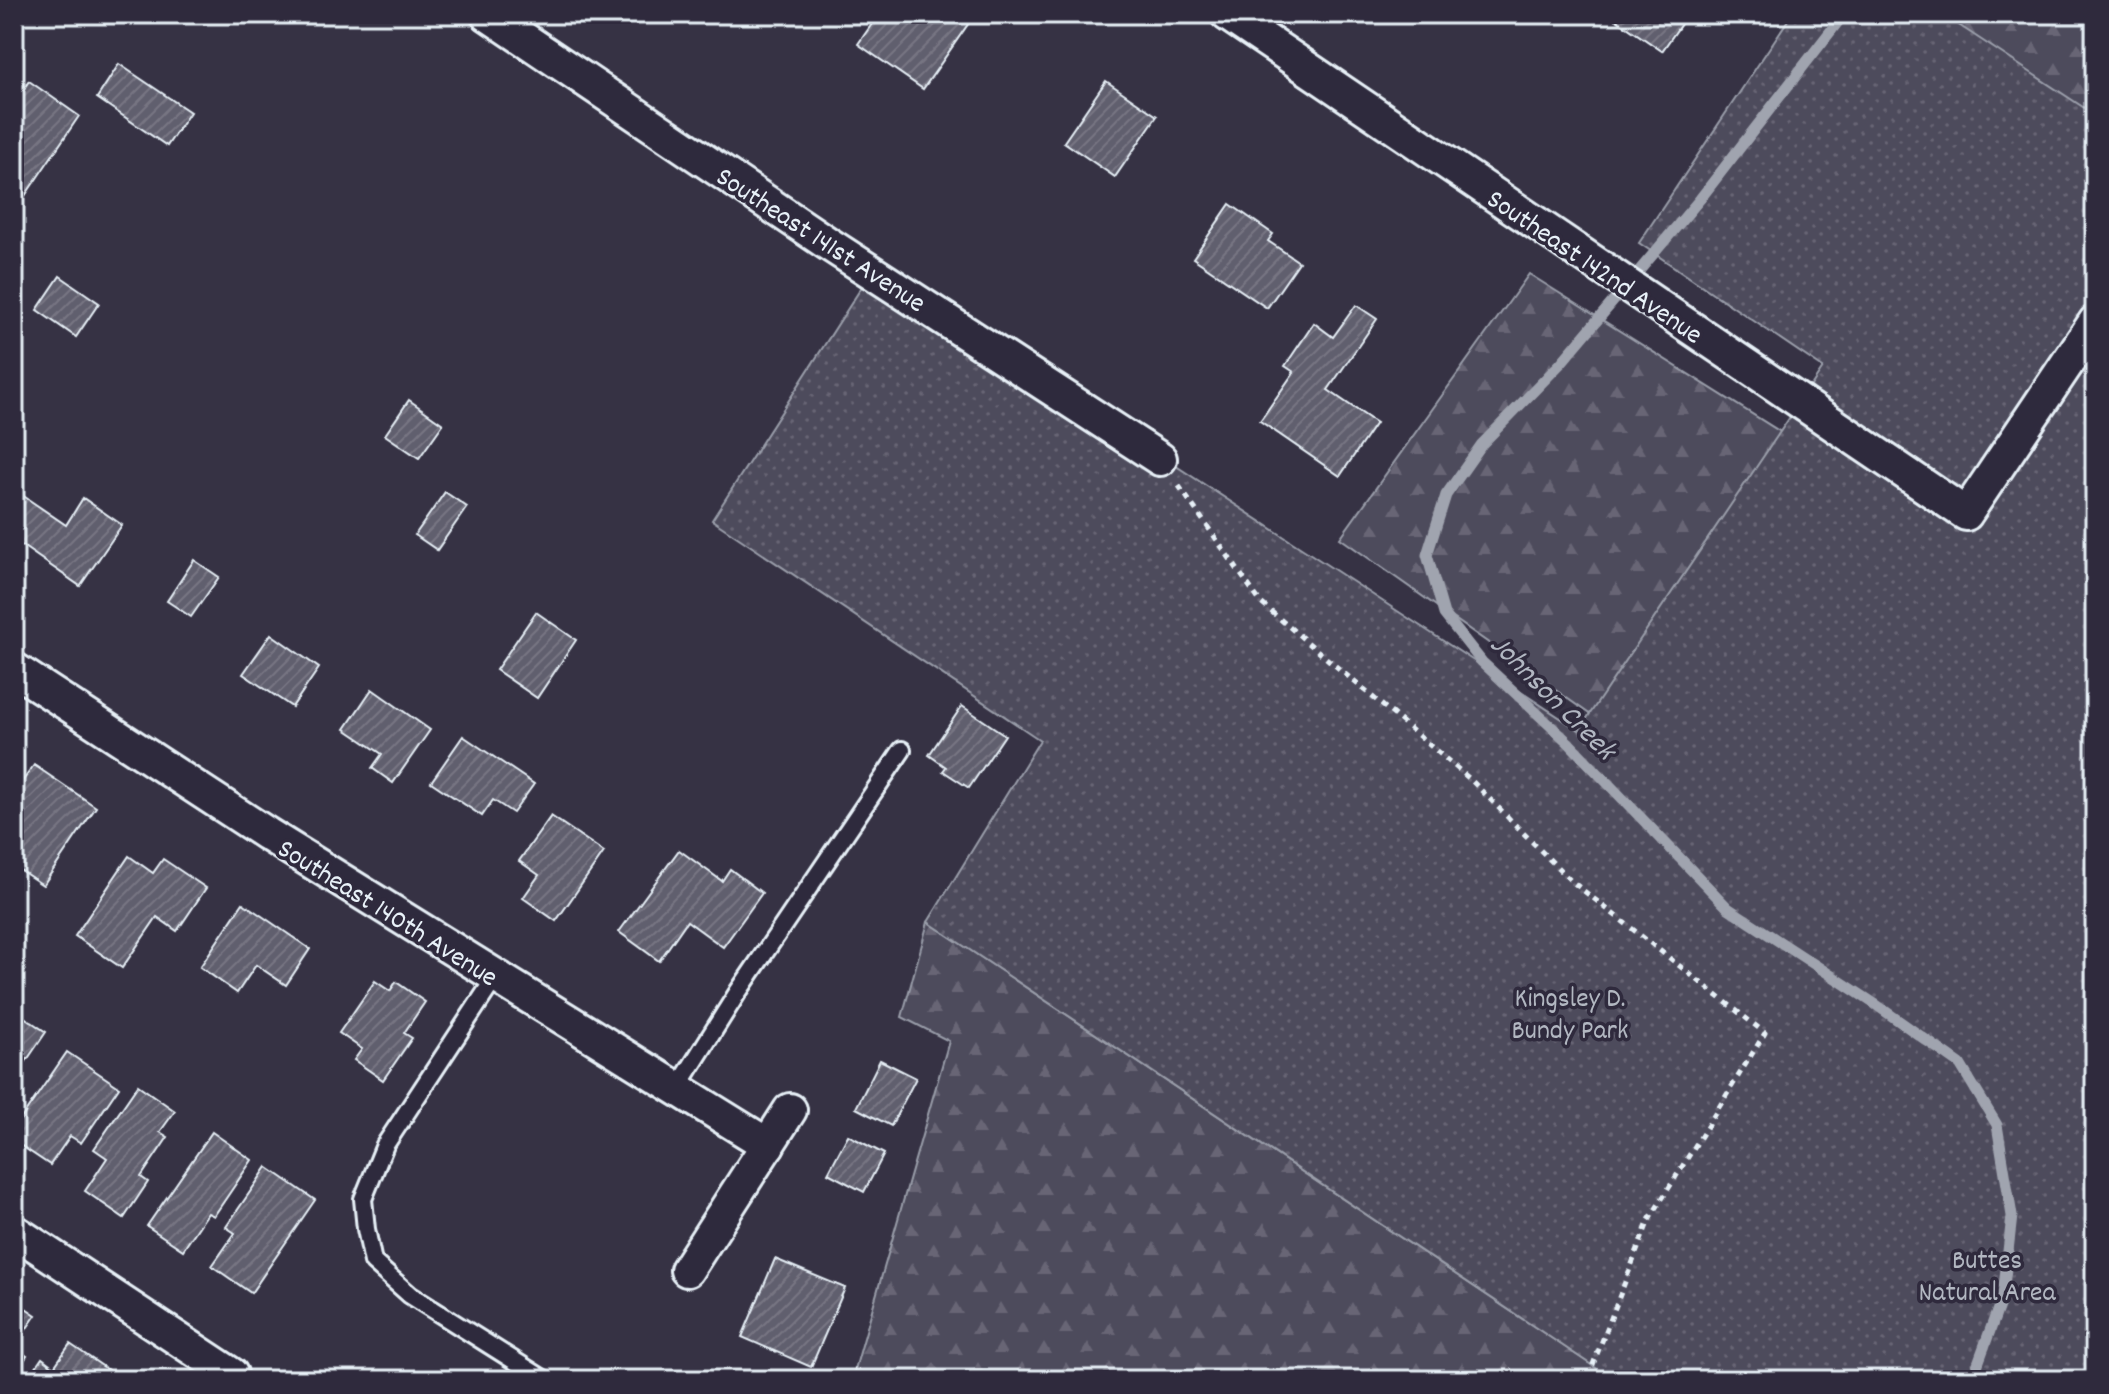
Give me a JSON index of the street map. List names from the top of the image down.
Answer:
{
  "streets": {
    "street": ["Southeast 141st Avenue", "Southeast 142nd Avenue", "Southeast 140th Avenue"]
  },
  "water": ["Johnson Creek"],
  "parks": ["Kingsley D. Bundy Park", "Buttes Natural Area"]
}
